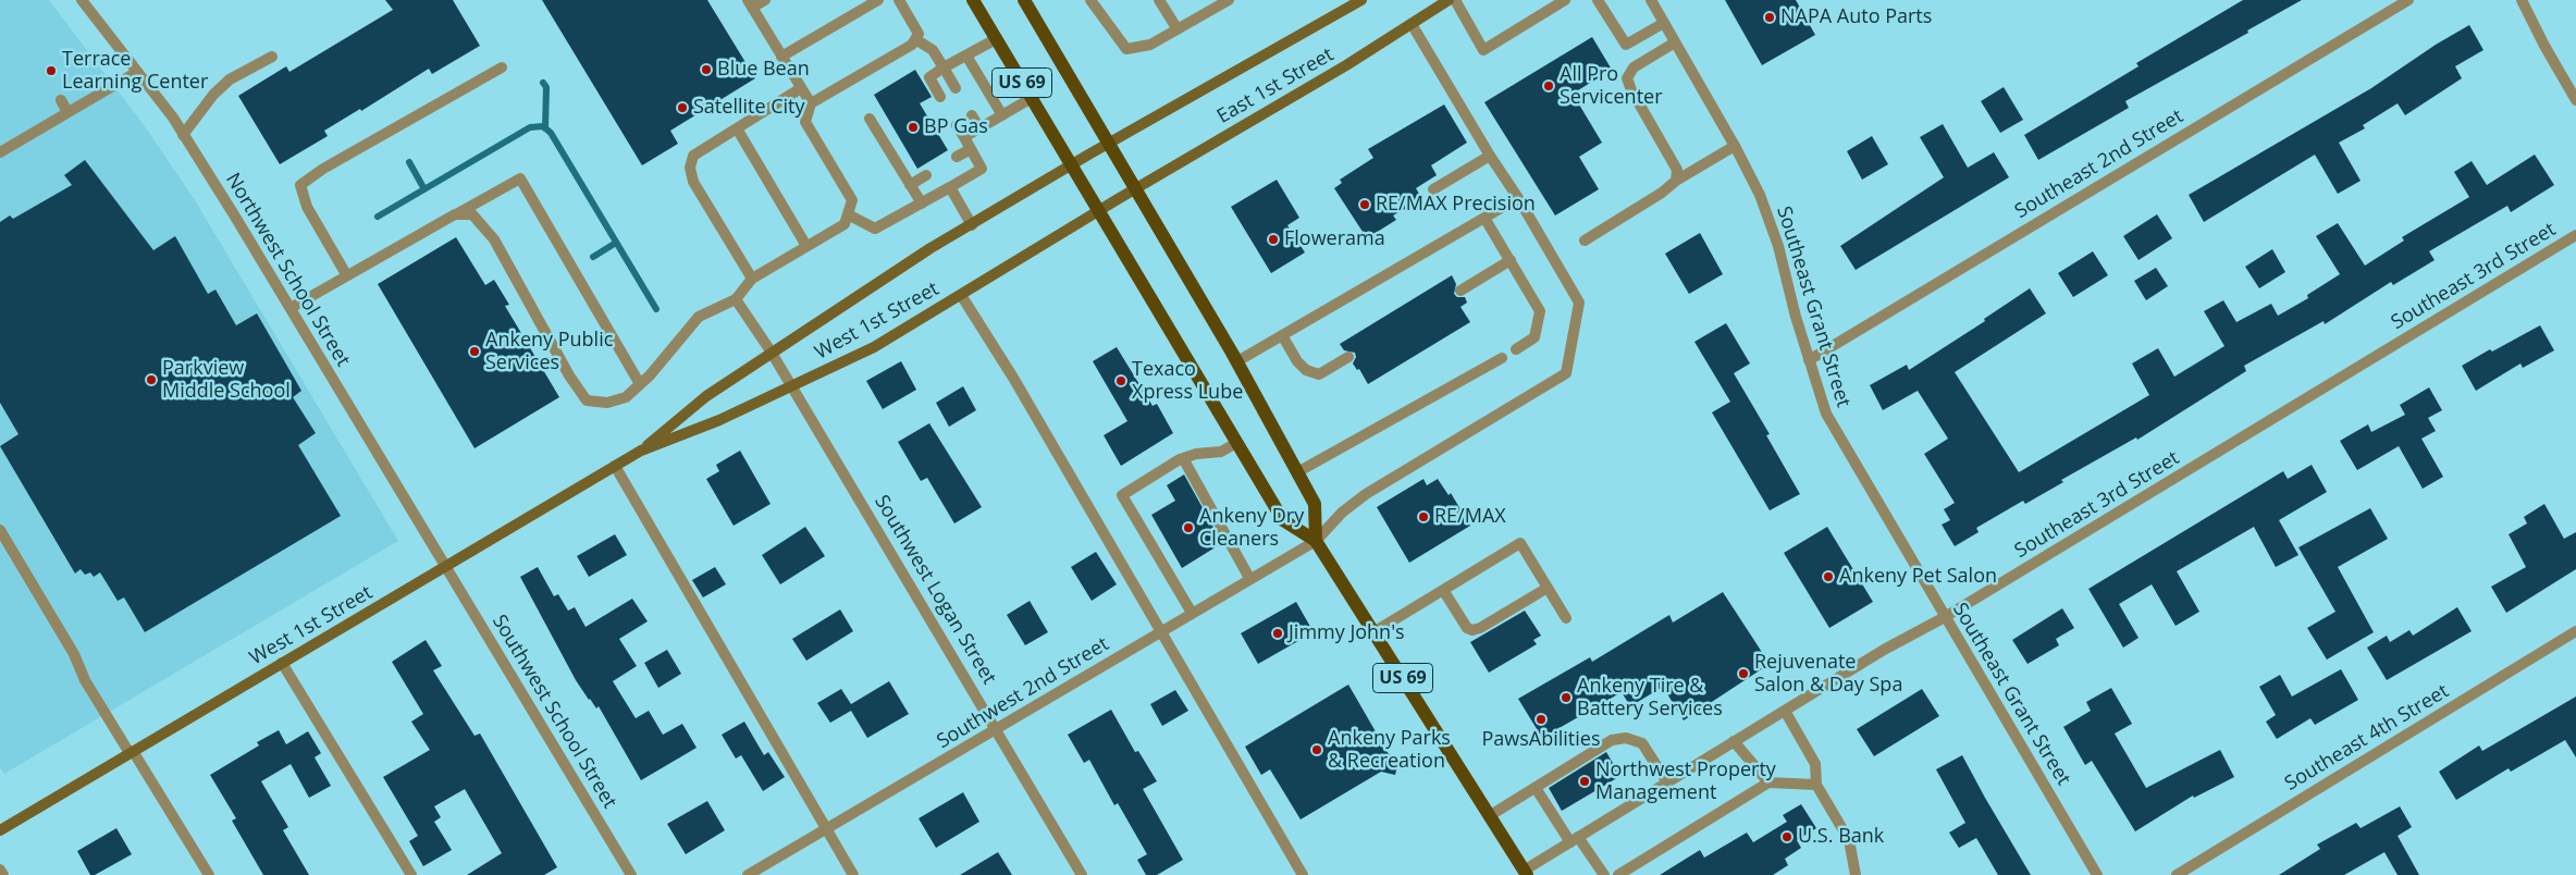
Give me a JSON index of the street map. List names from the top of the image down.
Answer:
{
  "streets": {
    "main road": ["US 69", "East 1st Street", "West 1st Street"],
    "street": [
      "Southeast 2nd Street",
      "Northwest School Street",
      "Southeast 3rd Street",
      "Southeast Grant Street",
      "Southwest Logan Street",
      "Southwest 2nd Street",
      "Southwest School Street",
      "Southeast 4th Street"
    ]
  },
  "crossings": [
    ["US 69", "East 1st Street"],
    ["US 69", "Southeast 3rd Street"],
    ["US 69", "West 1st Street"],
    ["US 69", "Southwest 2nd Street"],
    ["East 1st Street", "West 1st Street"],
    ["East 1st Street", "Southwest 2nd Street"],
    ["Southeast 2nd Street", "Southeast Grant Street"],
    ["Northwest School Street", "West 1st Street"],
    ["Northwest School Street", "Southwest School Street"],
    ["Southeast 3rd Street", "Southeast Grant Street"],
    ["West 1st Street", "Southwest Logan Street"],
    ["West 1st Street", "Southwest School Street"],
    ["Southwest Logan Street", "Southwest 2nd Street"]
  ],
  "places": [
    "NAPA Auto Parts",
    "Blue Bean",
    "Terrace Learning Center",
    "All Pro Servicenter",
    "Satellite City",
    "BP Gas",
    "RE/MAX Precision",
    "Flowerama",
    "Ankeny Public Services",
    "Parkview Middle School",
    "Texaco Xpress Lube",
    "RE/MAX",
    "Ankeny Dry Cleaners",
    "Ankeny Pet Salon",
    "Jimmy John's",
    "Rejuvenate Salon & Day Spa",
    "Ankeny Tire & Battery Services",
    "PawsAbilities",
    "Ankeny Parks & Recreation",
    "Northwest Property Management",
    "U.S. Bank"
  ]
}
